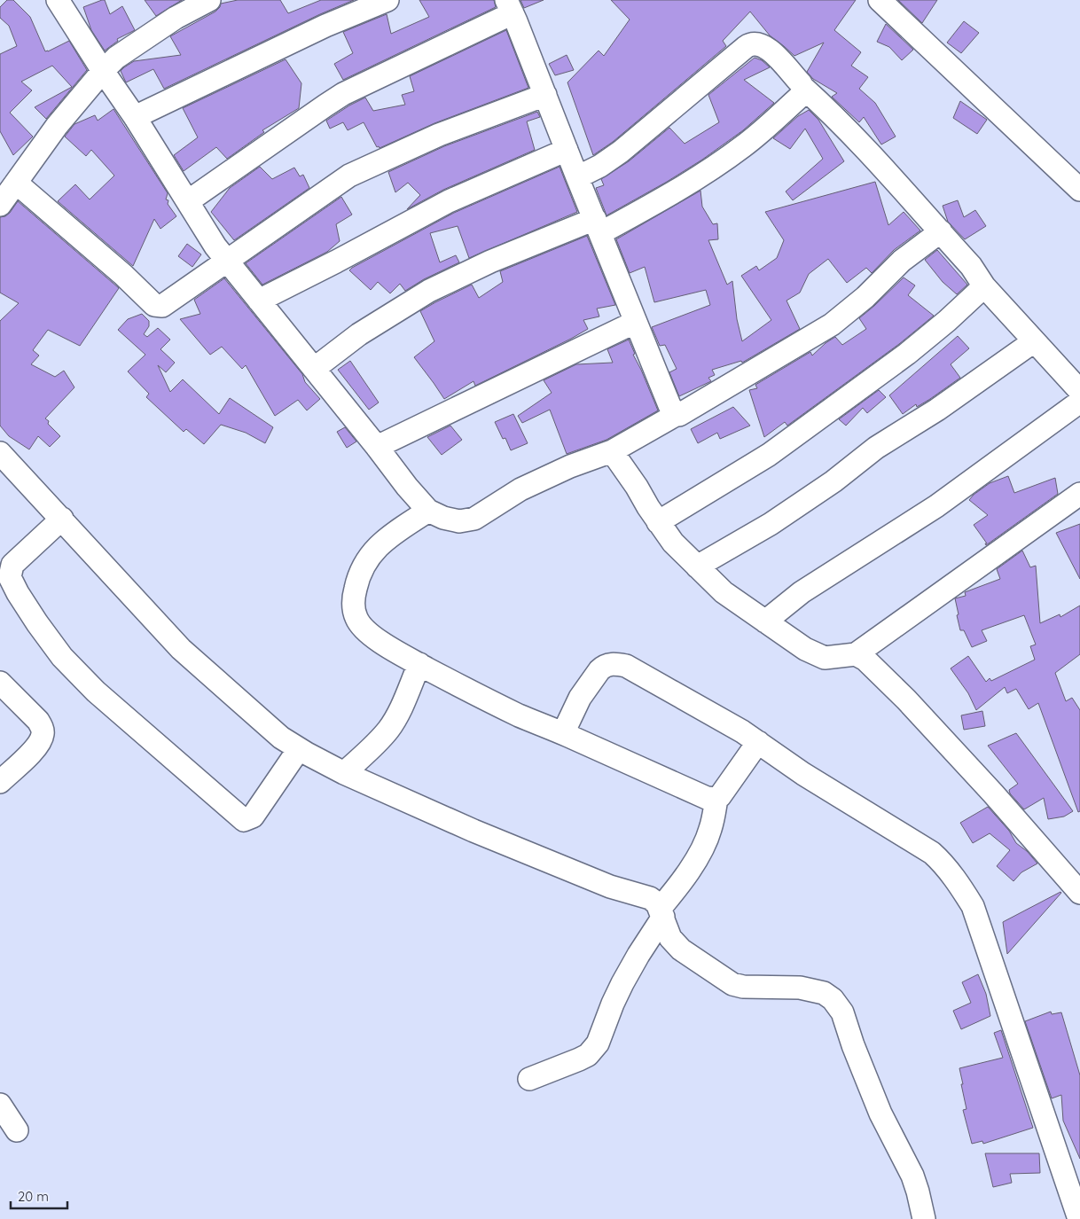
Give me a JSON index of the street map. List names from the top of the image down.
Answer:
{
  "scale_bar": "20 m"
}
